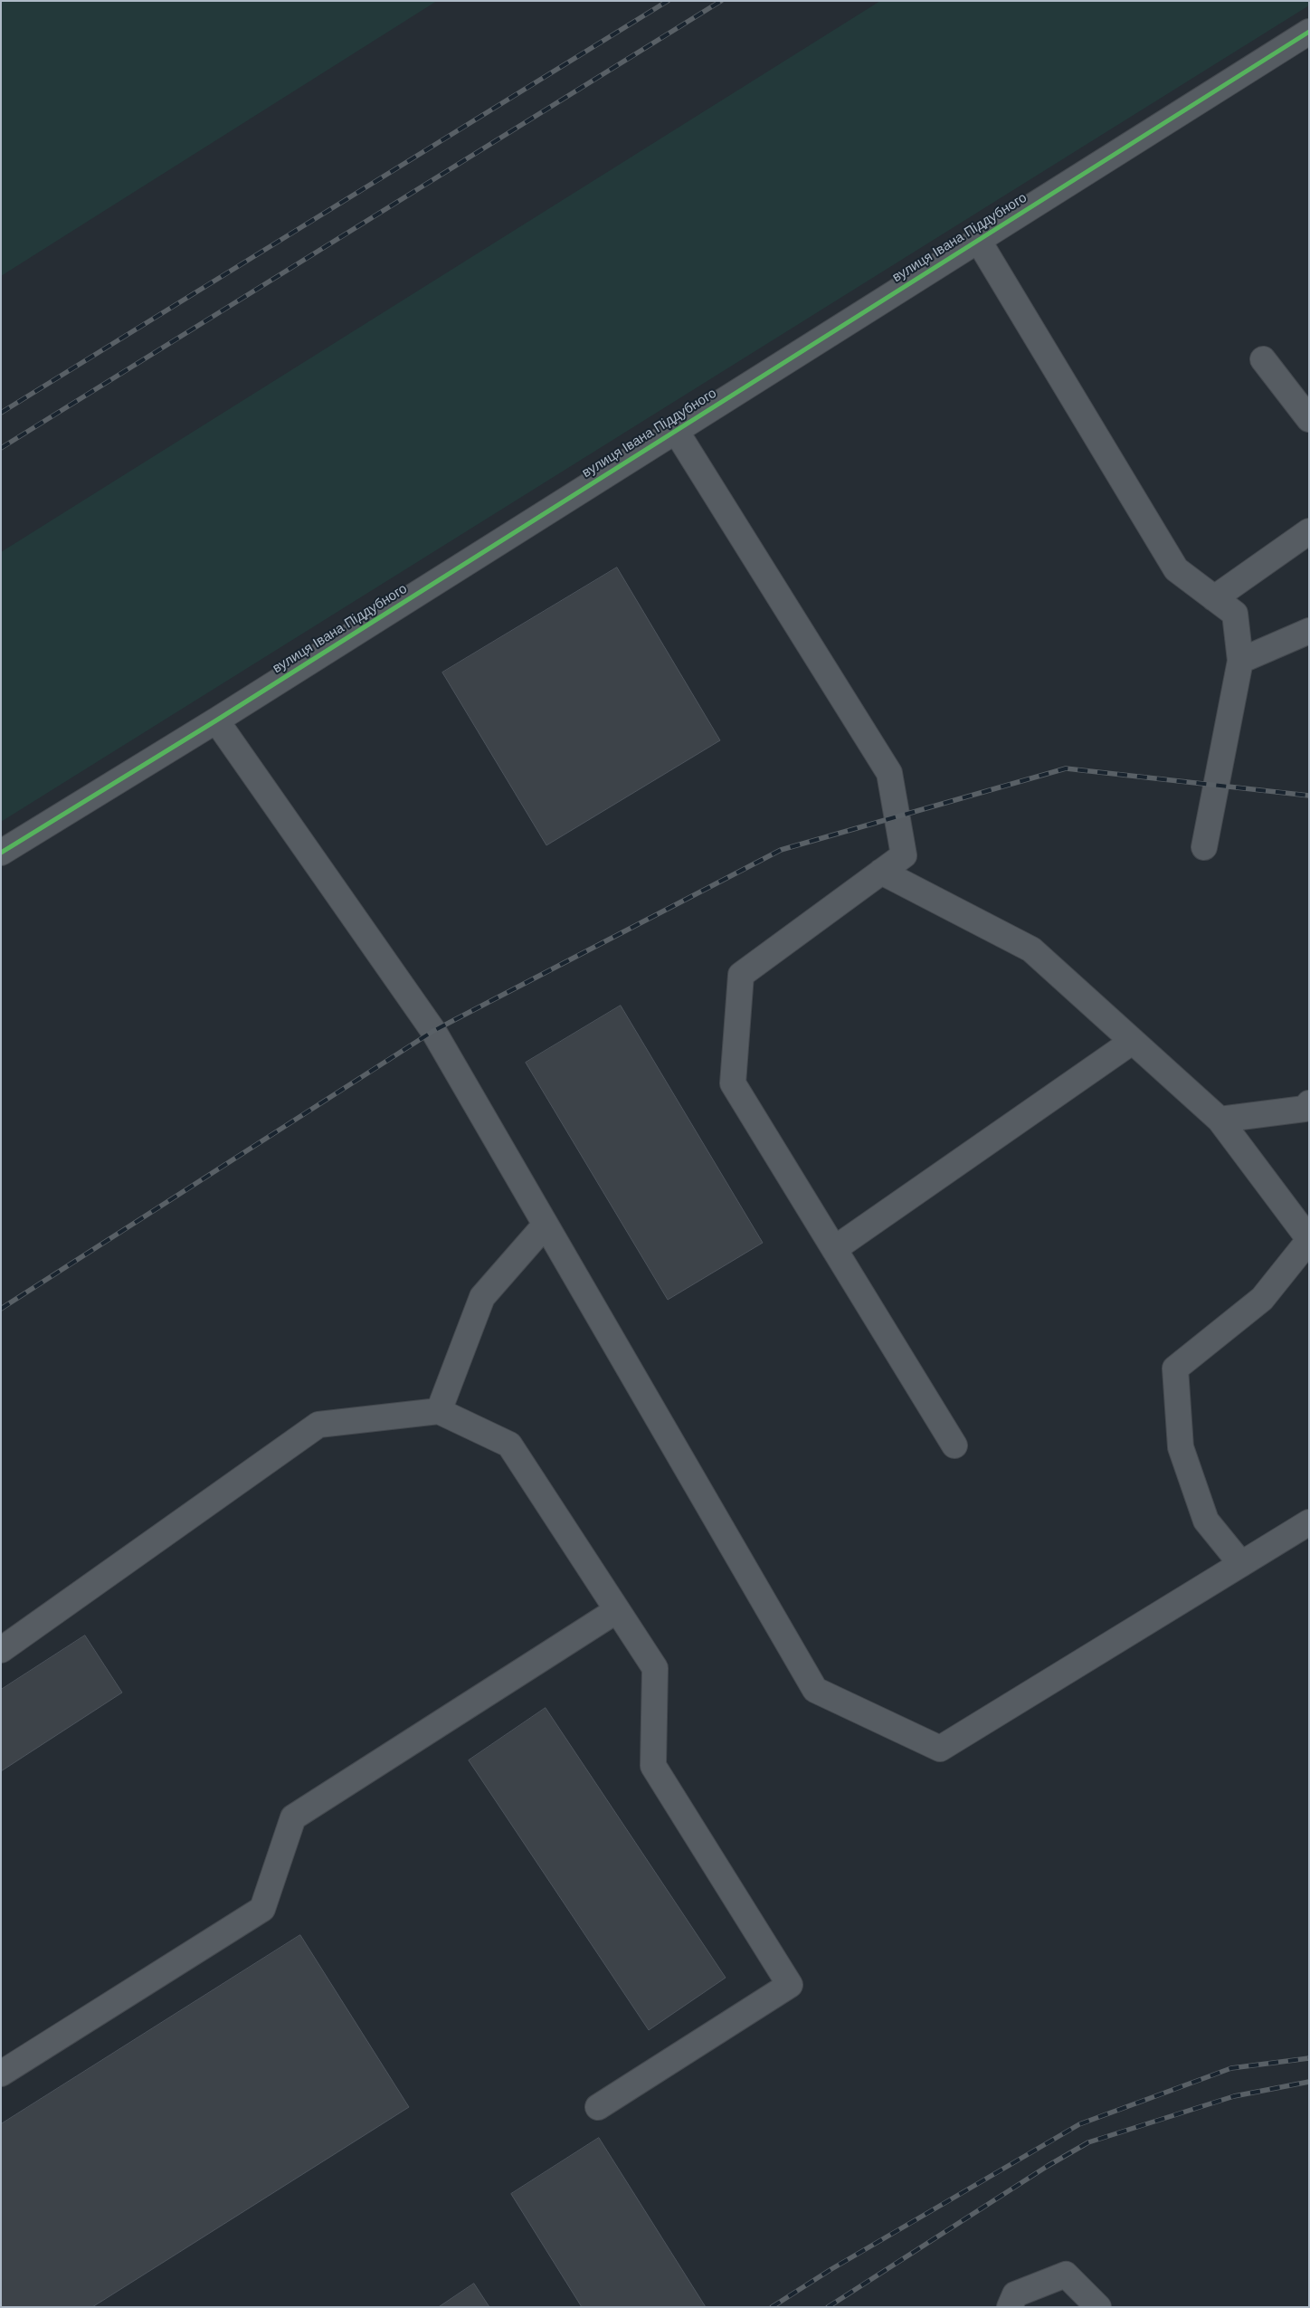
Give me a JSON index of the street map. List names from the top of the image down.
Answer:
{
  "streets": {
    "street": ["вулиця Івана Піддубного"]
  }
}
